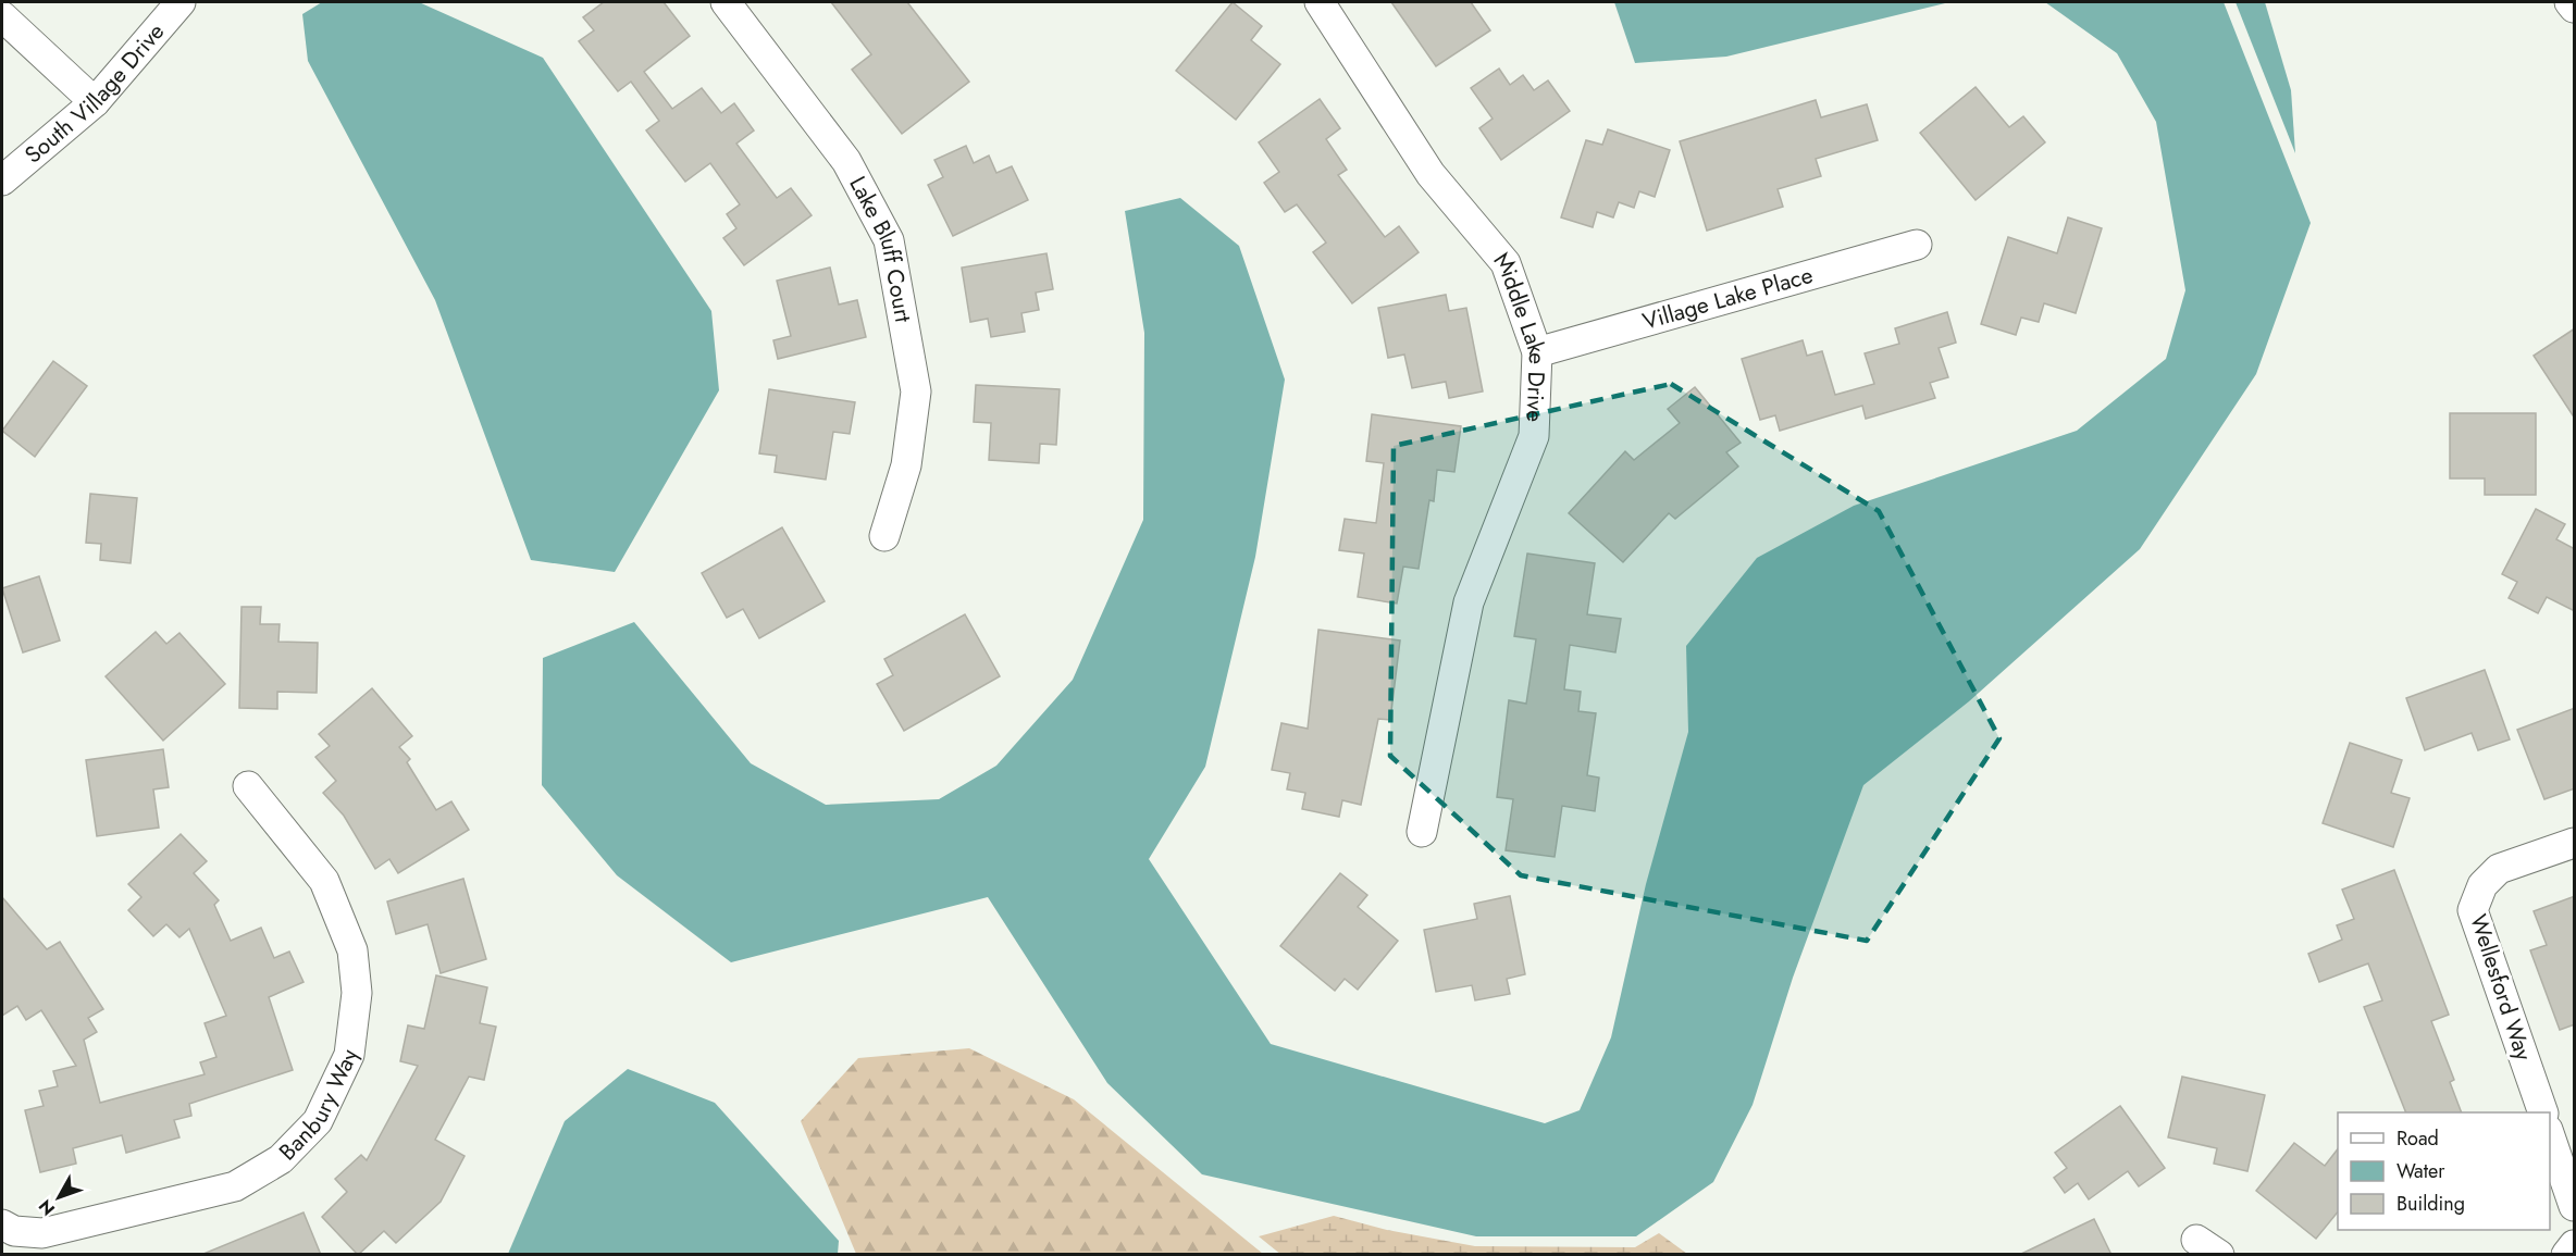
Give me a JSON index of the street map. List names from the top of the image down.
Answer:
{
  "streets": {
    "street": [
      "South Village Drive",
      "Lake Bluff Court",
      "Village Lake Place",
      "Middle Lake Drive",
      "Wellesford Way",
      "Banbury Way"
    ]
  },
  "crossings": [
    ["Village Lake Place", "Middle Lake Drive"]
  ],
  "legend": ["Road", "Water", "Building"],
  "north": "bottom left"
}
